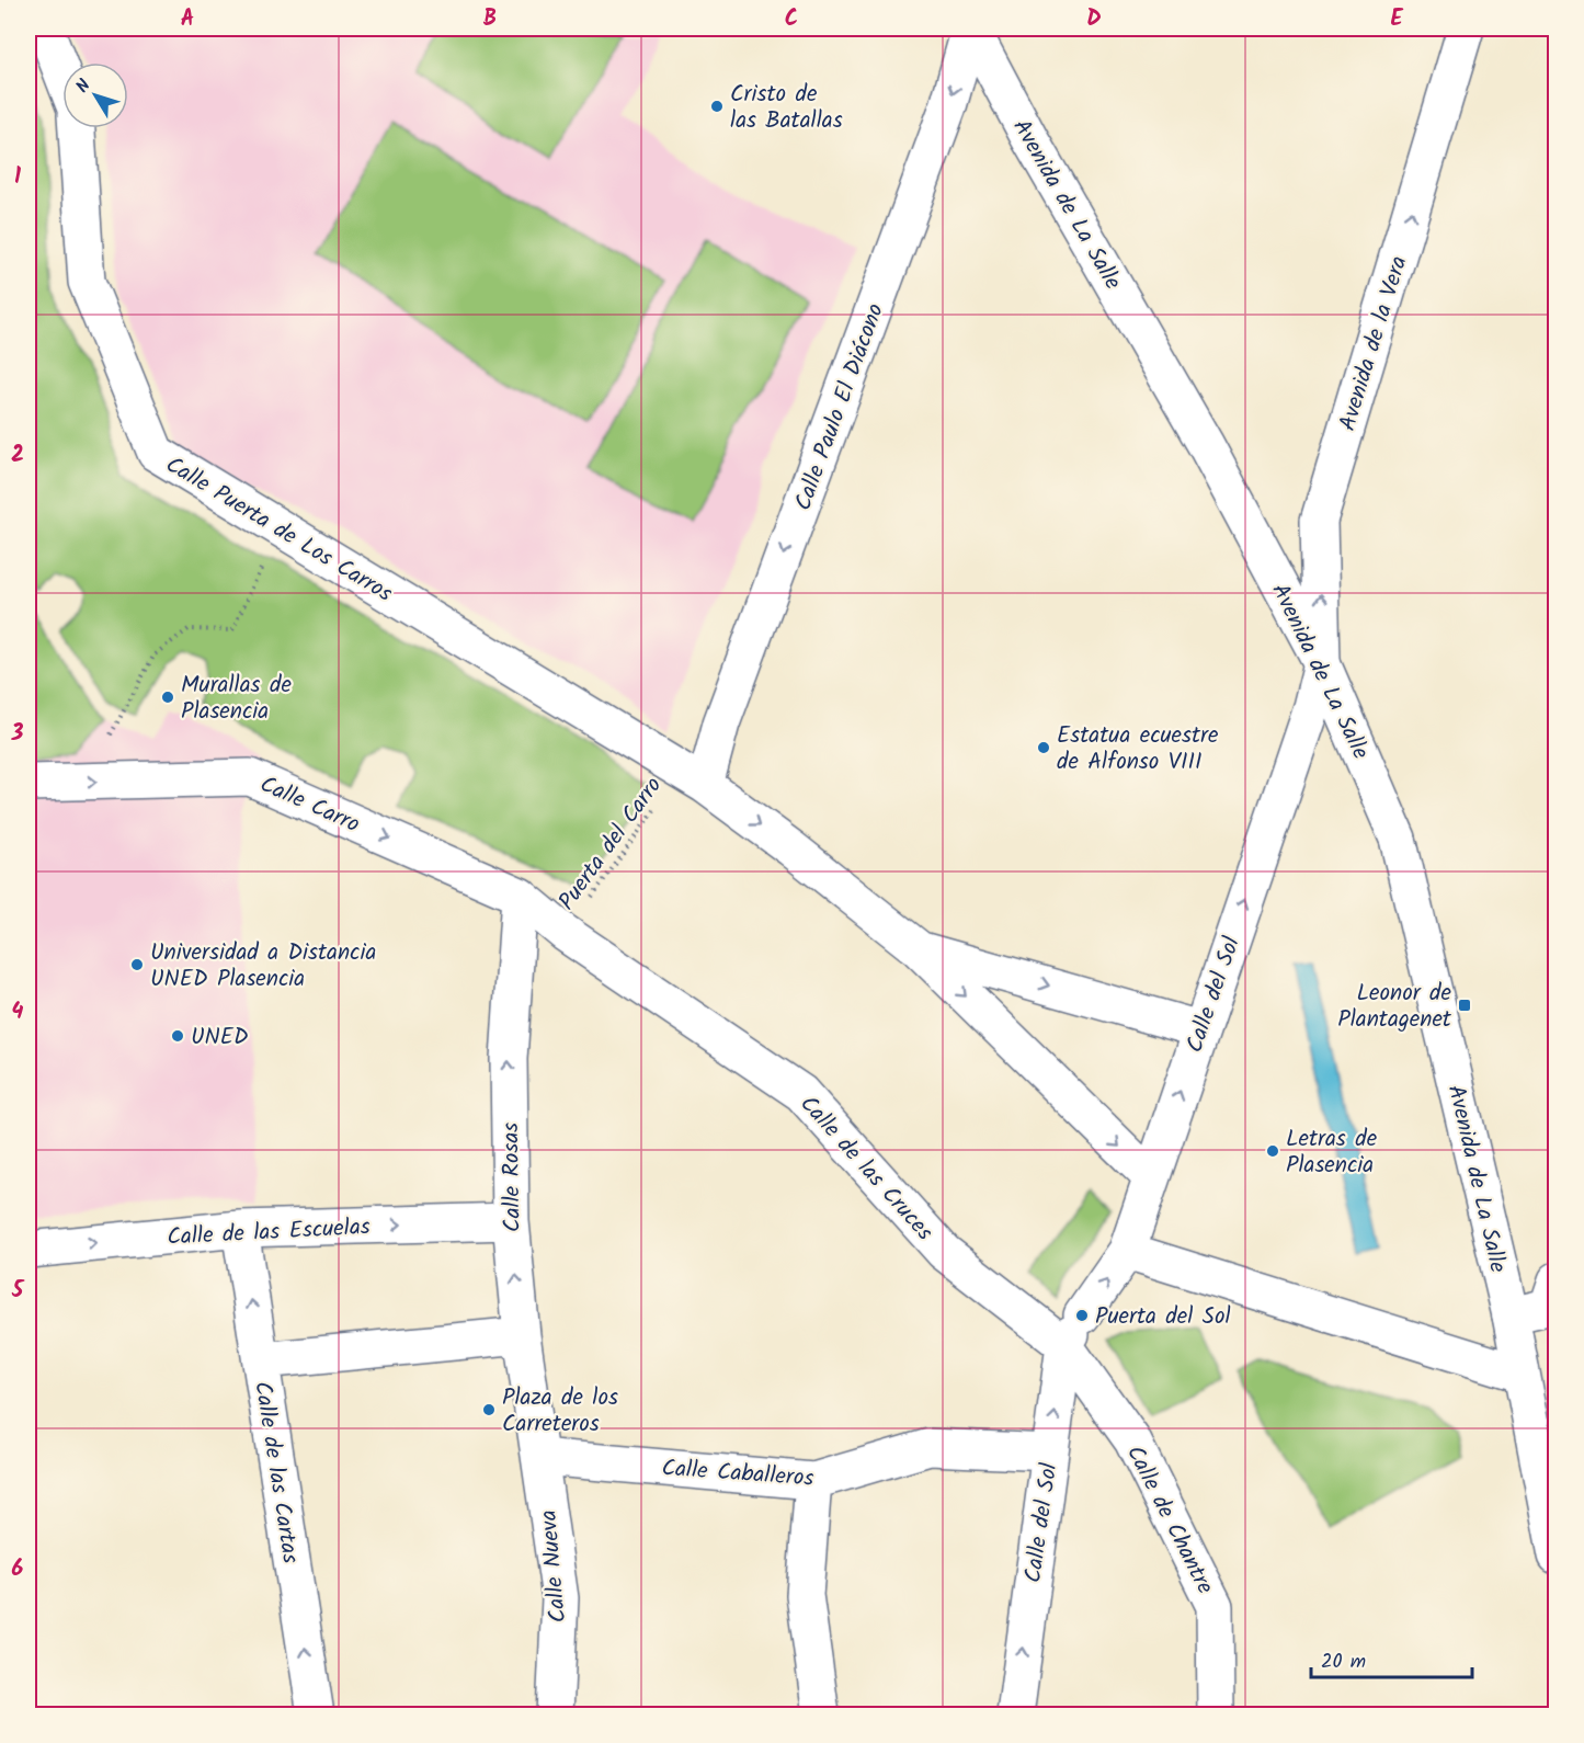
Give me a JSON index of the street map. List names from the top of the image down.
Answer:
{
  "streets": {
    "street": [
      "Avenida de La Salle",
      "Avenida de la Vera",
      "Calle Paulo El Diácono",
      "Calle Puerta de Los Carros",
      "Calle Carro",
      "Calle del Sol",
      "Calle de las Cruces",
      "Calle Rosas",
      "Calle de las Escuelas",
      "Calle de las Cartas",
      "Calle Caballeros",
      "Calle de Chantre",
      "Calle Nueva"
    ],
    "path": ["Puerta del Carro"]
  },
  "crossings": [
    ["Avenida de La Salle", "Avenida de la Vera"],
    ["Avenida de La Salle", "Calle Paulo El Diácono"],
    ["Avenida de La Salle", "Calle del Sol"],
    ["Avenida de la Vera", "Calle del Sol"],
    ["Calle Paulo El Diácono", "Calle Puerta de Los Carros"],
    ["Calle Paulo El Diácono", "Puerta del Carro"],
    ["Calle Puerta de Los Carros", "Puerta del Carro"],
    ["Calle Puerta de Los Carros", "Calle del Sol"],
    ["Calle Carro", "Puerta del Carro"],
    ["Calle Carro", "Calle de las Cruces"],
    ["Calle Carro", "Calle Rosas"],
    ["Puerta del Carro", "Calle de las Cruces"],
    ["Calle del Sol", "Calle de las Cruces"],
    ["Calle del Sol", "Calle Caballeros"],
    ["Calle del Sol", "Calle de Chantre"],
    ["Calle de las Cruces", "Calle de Chantre"],
    ["Calle Rosas", "Calle de las Escuelas"],
    ["Calle Rosas", "Calle Caballeros"],
    ["Calle Rosas", "Calle Nueva"],
    ["Calle de las Escuelas", "Calle de las Cartas"],
    ["Calle Caballeros", "Calle Nueva"]
  ],
  "one_way": [
    "Avenida de la Vera",
    "Calle Paulo El Diácono",
    "Calle Carro",
    "Calle del Sol",
    "Calle Rosas",
    "Calle de las Cartas"
  ],
  "places": {
    "other": [
      "Cristo de las Batallas",
      "Murallas de Plasencia",
      "Estatua ecuestre de Alfonso VIII",
      "Universidad a Distancia UNED Plasencia",
      "UNED",
      "Letras de Plasencia",
      "Puerta del Sol",
      "Plaza de los Carreteros"
    ],
    "transit": ["Leonor de Plantagenet"]
  },
  "scale_bar": "20 m",
  "north": "top left",
  "grid": {
    "columns": [
      "A",
      "B",
      "C",
      "D",
      "E"
    ],
    "rows": [
      "1",
      "2",
      "3",
      "4",
      "5",
      "6"
    ]
  }
}
